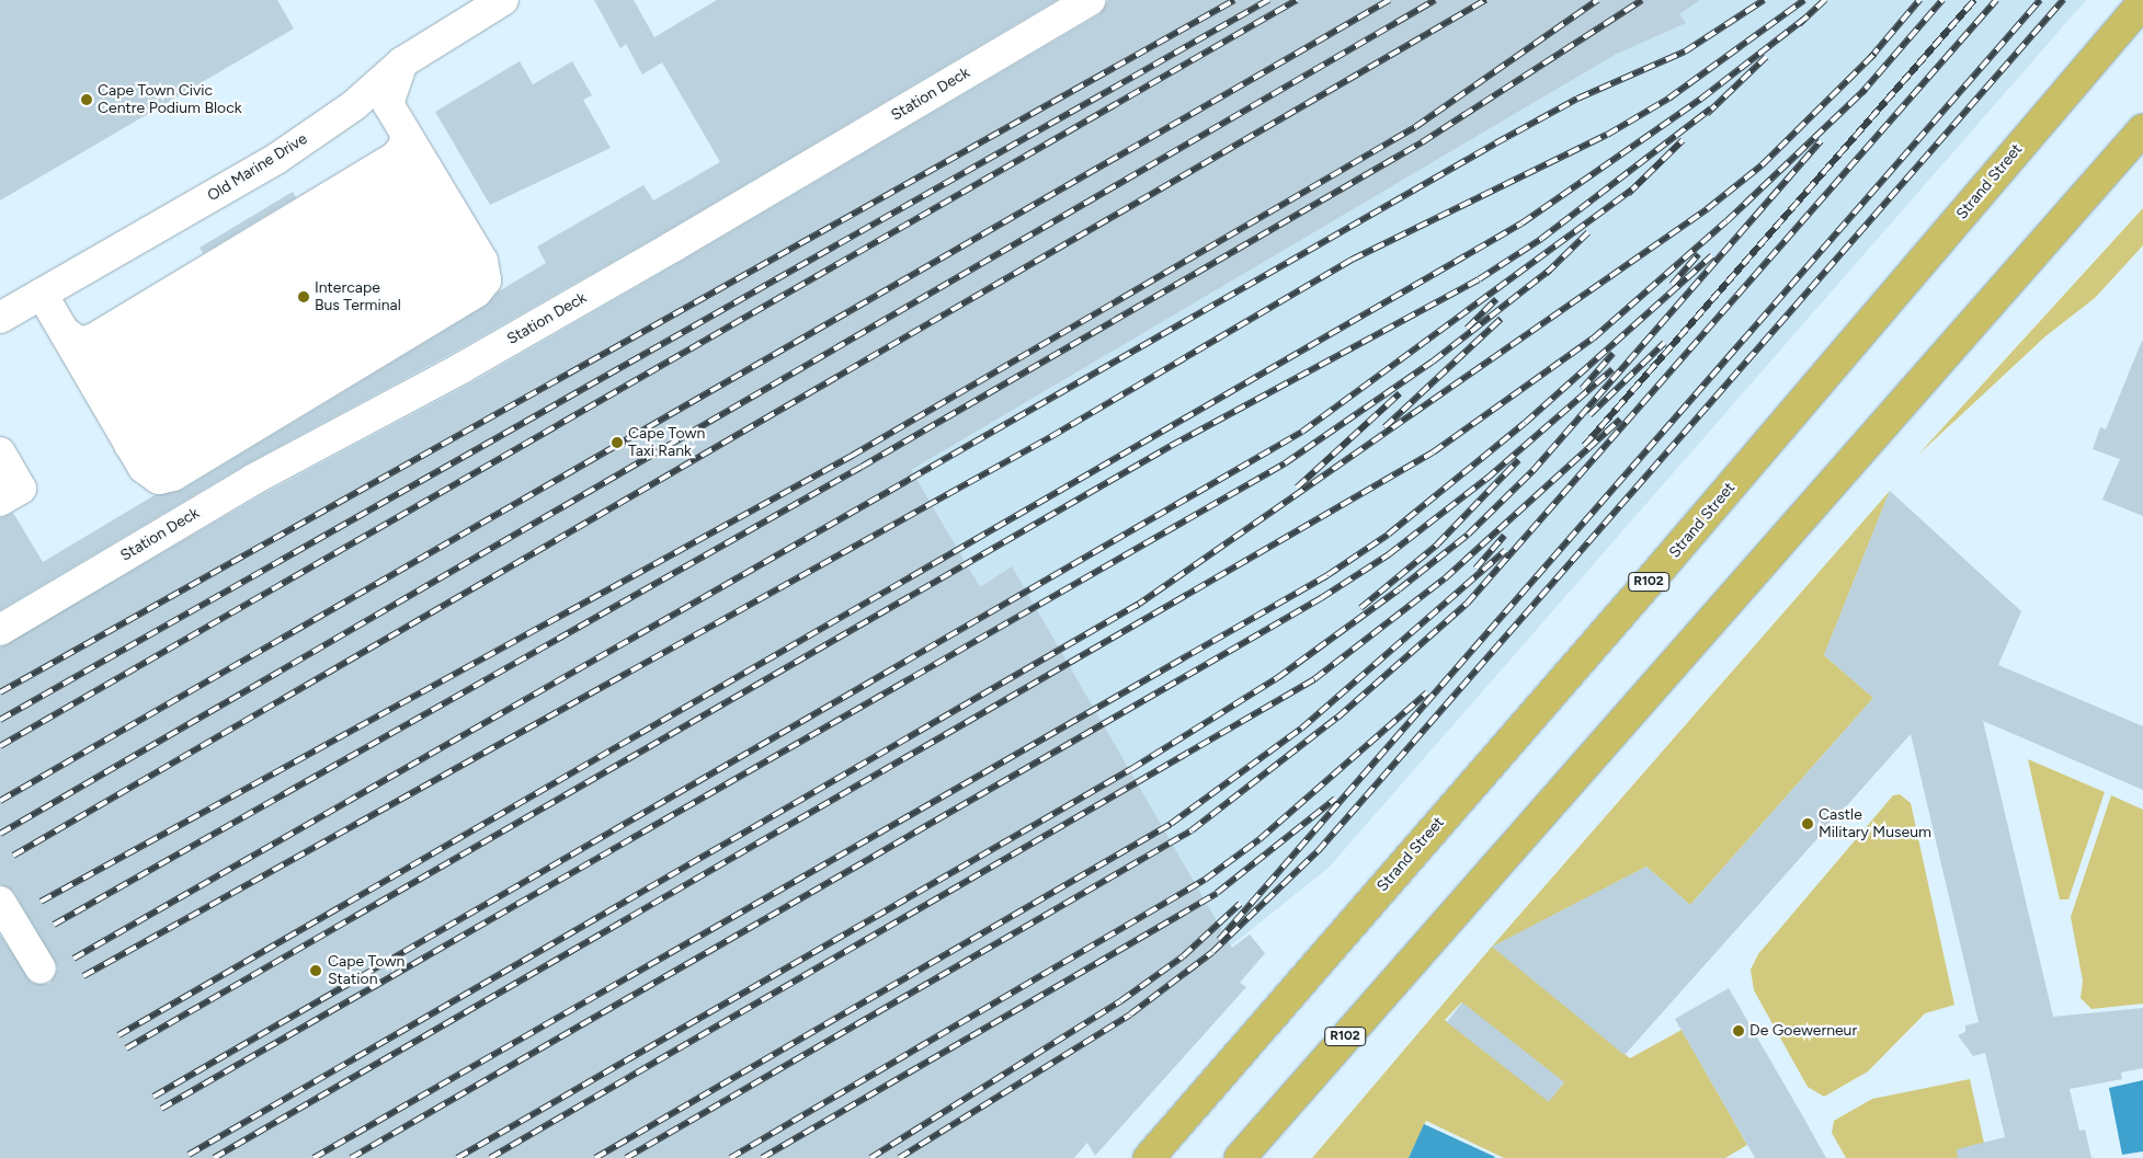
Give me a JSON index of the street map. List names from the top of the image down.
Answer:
{
  "streets": {
    "main road": ["Strand Street", "R102"],
    "street": ["Station Deck", "Old Marine Drive"]
  },
  "places": [
    "Cape Town Civic Centre Podium Block",
    "Intercape Bus Terminal",
    "Cape Town Taxi Rank",
    "Castle Military Museum",
    "Cape Town Station",
    "De Goewerneur"
  ]
}
